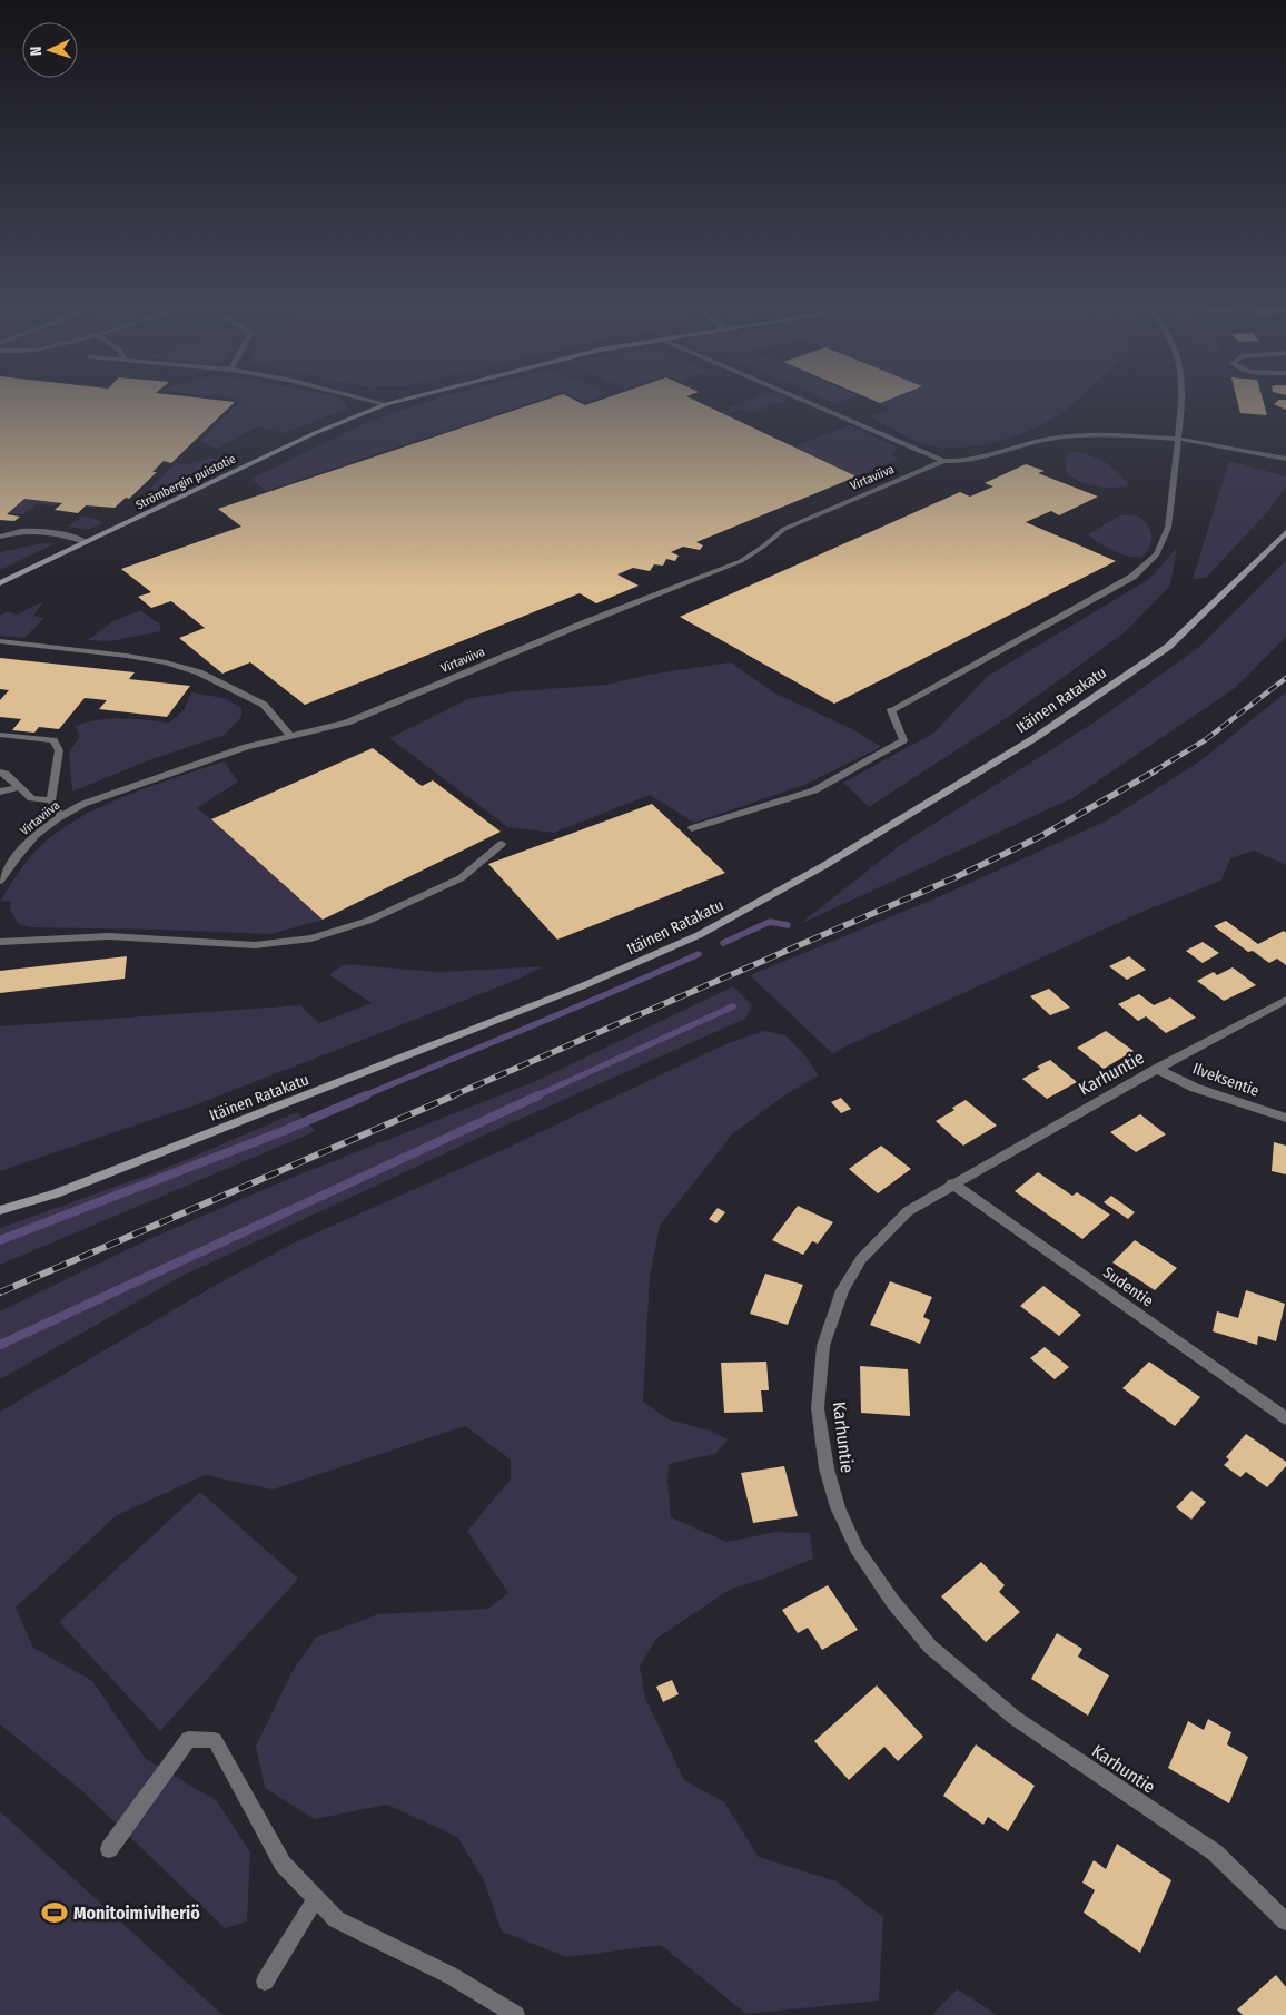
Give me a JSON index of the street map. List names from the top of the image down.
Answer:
{
  "streets": {
    "street": [
      "Virtaviiva",
      "Strömbergin puistotie",
      "Itäinen Ratakatu",
      "Karhuntie",
      "Ilveksentie",
      "Sudentie"
    ]
  },
  "crossings": [
    ["Karhuntie", "Ilveksentie"],
    ["Karhuntie", "Sudentie"]
  ],
  "places": {
    "sports": ["Monitoimiviheriö"]
  },
  "north": "left"
}
